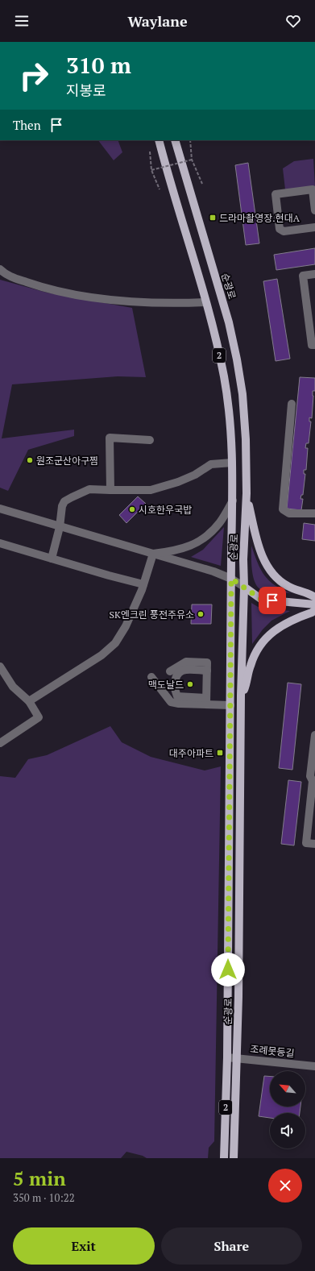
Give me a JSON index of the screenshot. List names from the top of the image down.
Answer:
{
  "streets": {
    "main road": ["순광로", "2"],
    "street": ["조례못등길"]
  },
  "crossings": [
    ["순광로", "조례못등길"]
  ],
  "places": {
    "transit": ["드라마촬영장.현대A", "대주아파트"],
    "other": [
      "원조군산아구찜",
      "시호한우국밥",
      "SK엔크린 풍전주유소",
      "맥도날드"
    ]
  },
  "north": "top left",
  "page": {
    "header": "Waylane",
    "turn": ["310 m", "지봉로"],
    "then": "Then",
    "heading": ["5 min", "350 m · 10:22"],
    "buttons": ["Exit", "Share"]
  }
}
